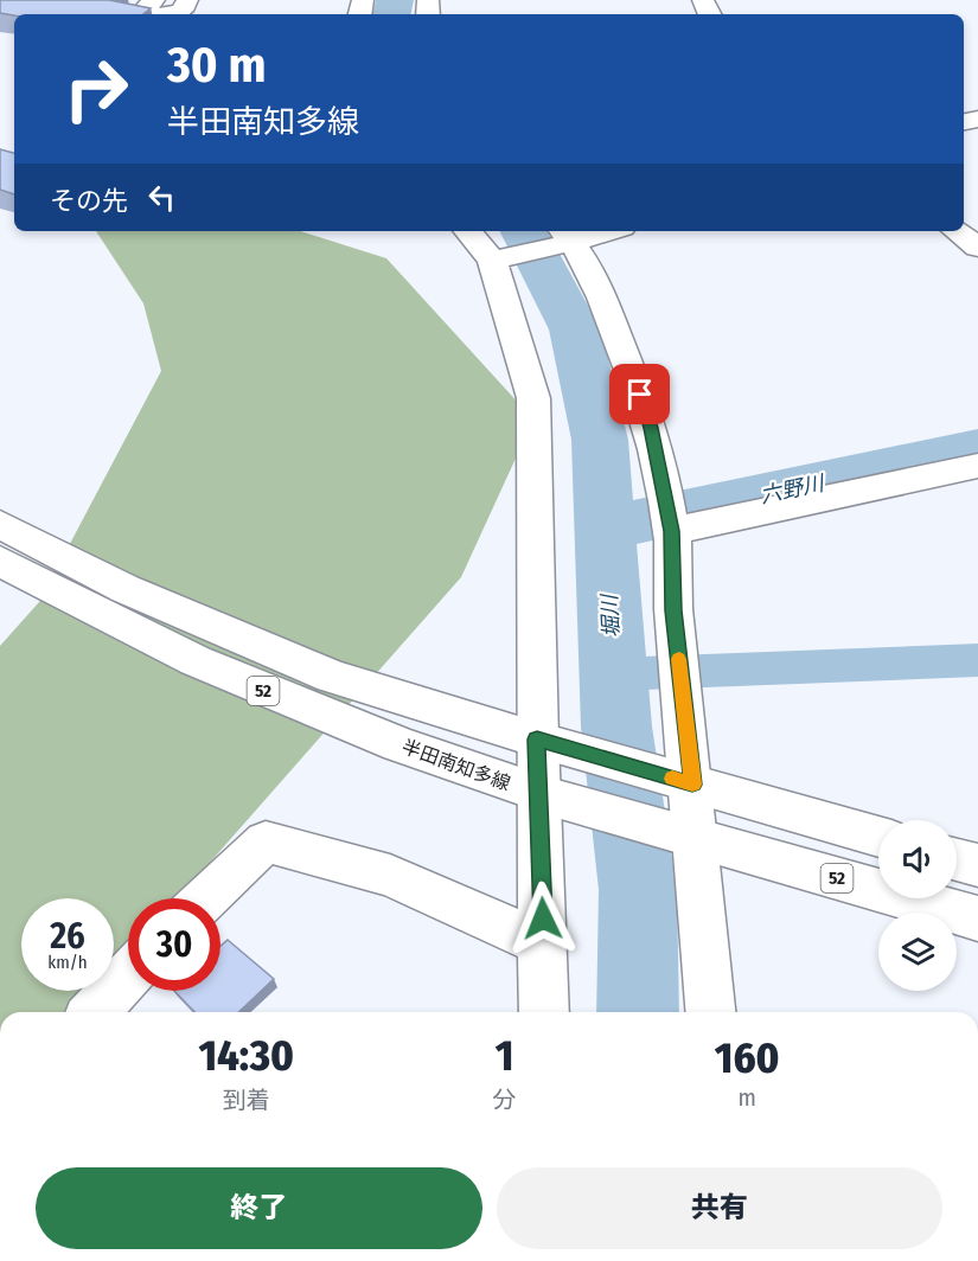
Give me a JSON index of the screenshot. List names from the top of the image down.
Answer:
{
  "streets": {
    "street": ["52", "半田南知多線"]
  },
  "water": ["六野川", "堀川"],
  "page": {
    "turn": ["30 m", "半田南知多線"],
    "then": "その先",
    "speed": "26 km/h",
    "limit": "30",
    "eta": [
      "14:30",
      "到着",
      "1",
      "分",
      "160",
      "m"
    ],
    "buttons": ["終了", "共有"]
  }
}
